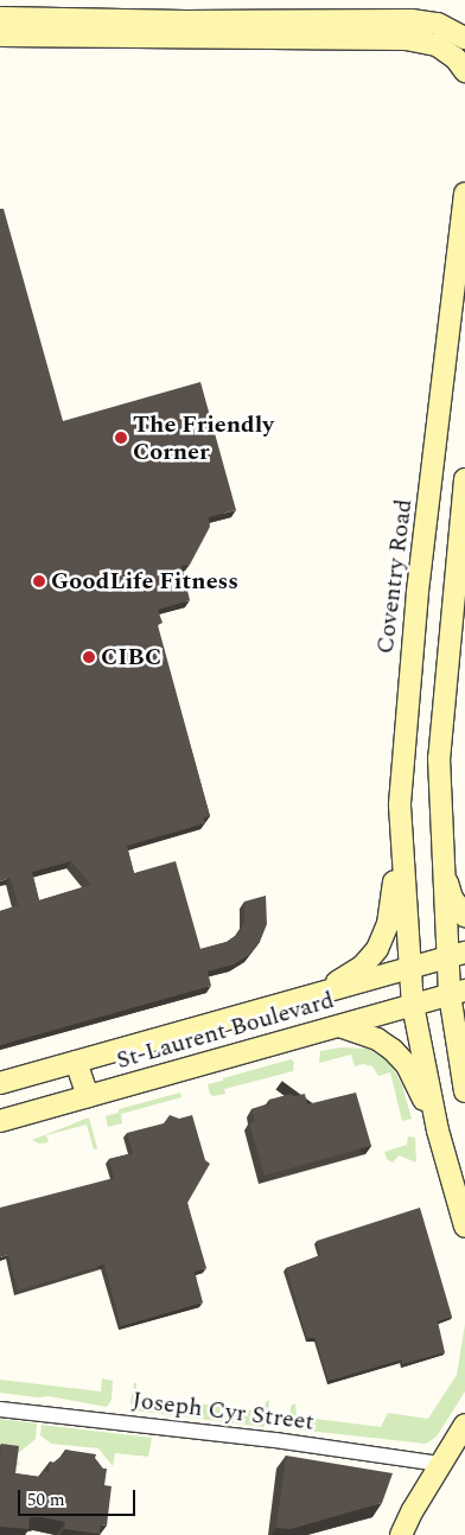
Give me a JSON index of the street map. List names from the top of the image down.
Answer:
{
  "streets": {
    "main road": ["Coventry Road", "St-Laurent Boulevard"],
    "street": ["Joseph Cyr Street"]
  },
  "crossings": [
    ["Coventry Road", "St-Laurent Boulevard"]
  ],
  "places": ["The Friendly Corner", "GoodLife Fitness", "CIBC"],
  "scale_bar": "50 m"
}
